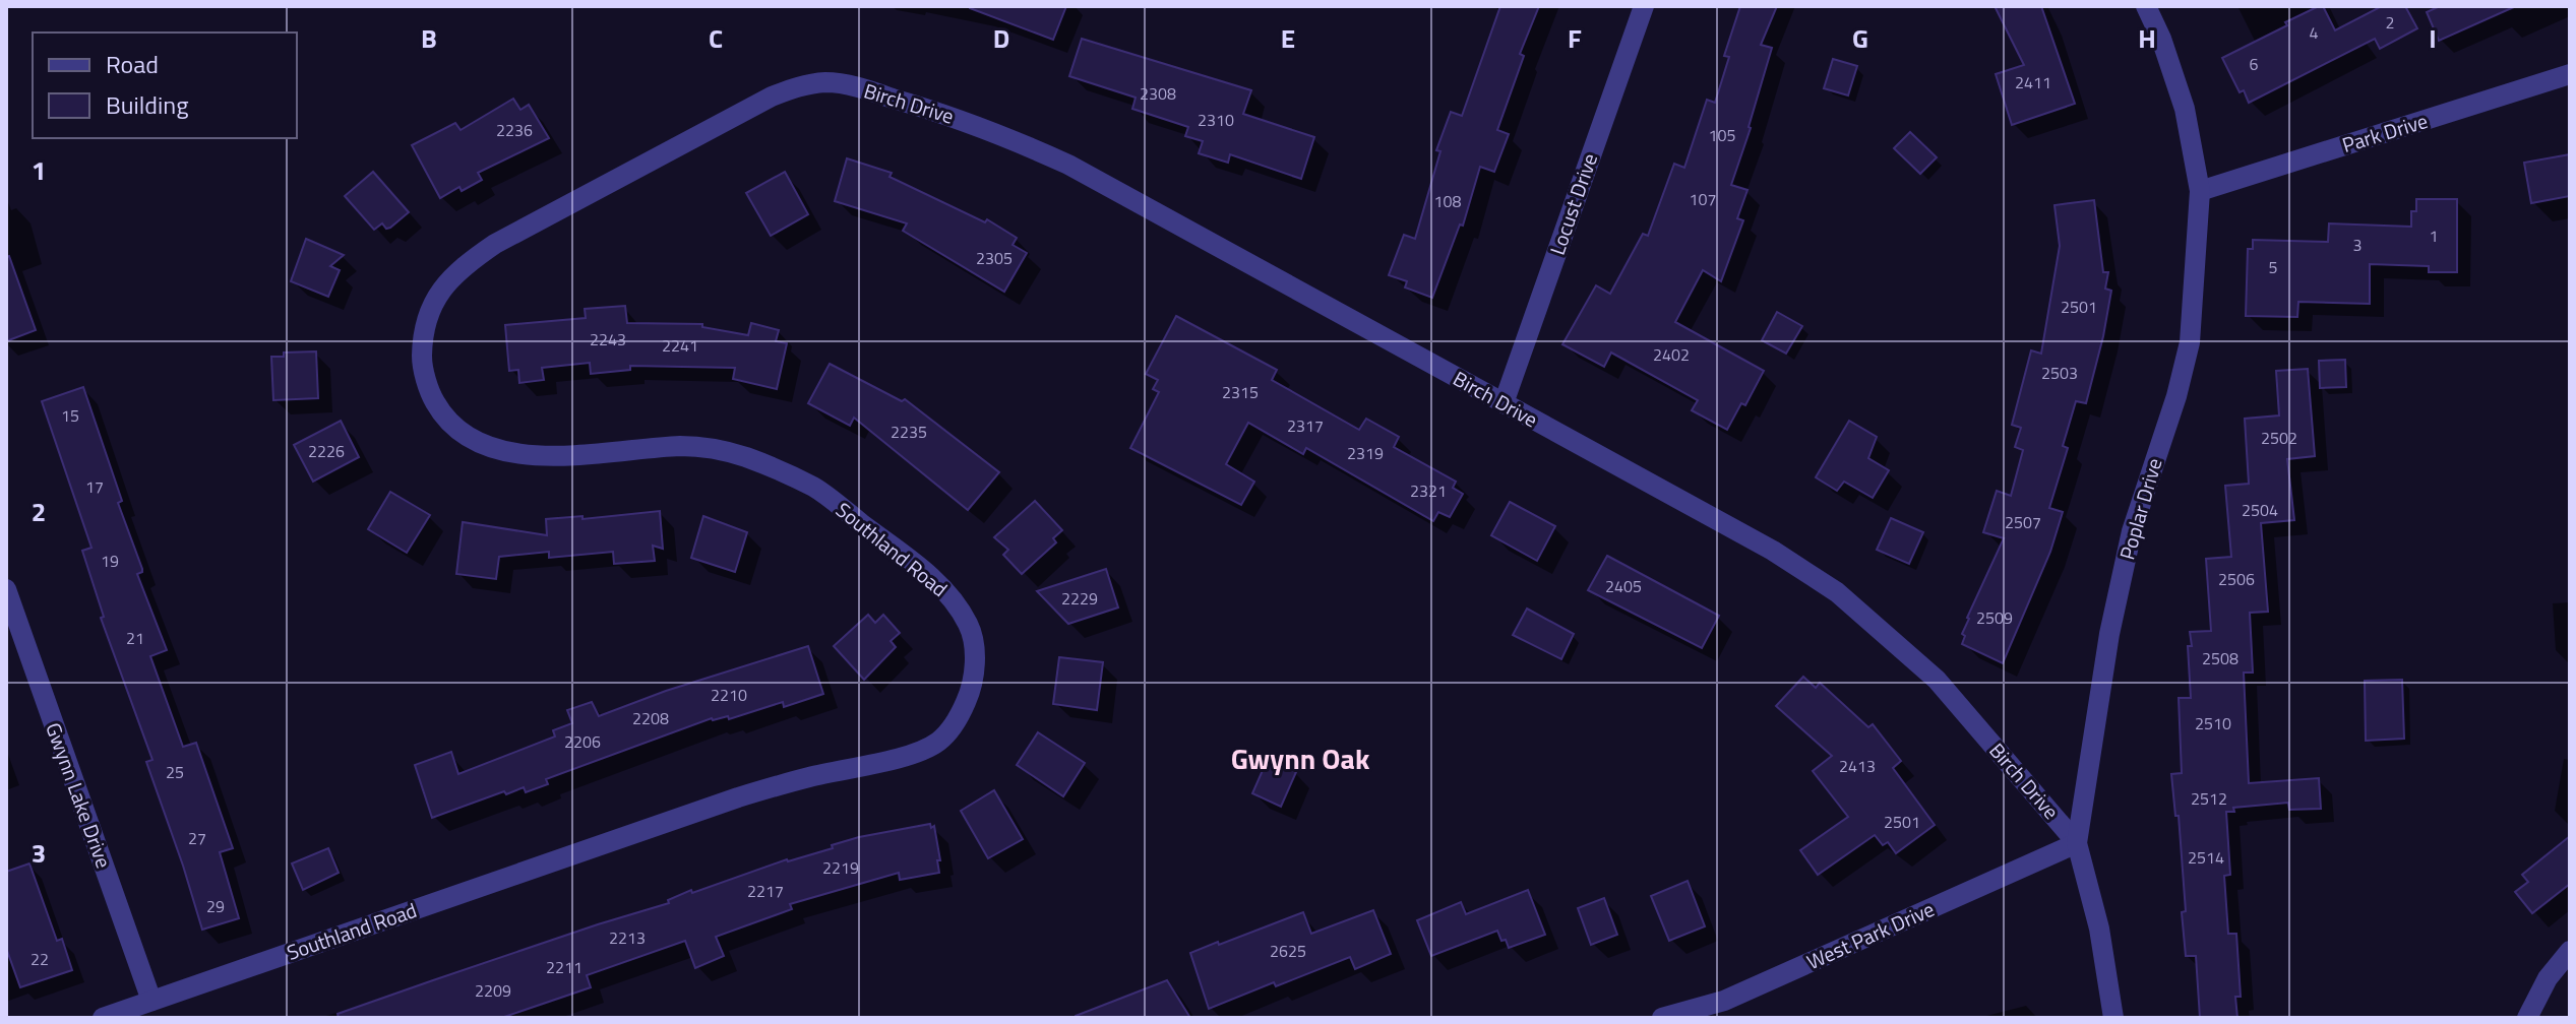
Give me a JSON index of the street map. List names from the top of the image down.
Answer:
{
  "streets": {
    "street": [
      "Birch Drive",
      "Park Drive",
      "Locust Drive",
      "Poplar Drive",
      "Southland Road",
      "Gwynn Lake Drive",
      "West Park Drive"
    ]
  },
  "crossings": [
    ["Birch Drive", "Locust Drive"],
    ["Birch Drive", "Poplar Drive"],
    ["Birch Drive", "Southland Road"],
    ["Birch Drive", "West Park Drive"],
    ["Park Drive", "Poplar Drive"],
    ["Poplar Drive", "West Park Drive"],
    ["Southland Road", "Gwynn Lake Drive"]
  ],
  "districts": ["Gwynn Oak"],
  "house_numbers": [
    "2",
    "4",
    "6",
    "2411",
    "2308",
    "2310",
    "2236",
    "105",
    "107",
    "108",
    "1",
    "3",
    "2305",
    "5",
    "2501",
    "2243",
    "2241",
    "2402",
    "2503",
    "2315",
    "15",
    "2317",
    "2235",
    "2502",
    "2226",
    "2319",
    "17",
    "2321",
    "2504",
    "2507",
    "19",
    "2506",
    "2405",
    "2229",
    "2509",
    "21",
    "2508",
    "2210",
    "2208",
    "2510",
    "2206",
    "2413",
    "25",
    "2512",
    "2501",
    "27",
    "2514",
    "2219",
    "2217",
    "29",
    "2213",
    "2625",
    "22",
    "2211",
    "2209"
  ],
  "legend": ["Road", "Building"],
  "grid": {
    "columns": [
      "B",
      "C",
      "D",
      "E",
      "F",
      "G",
      "H",
      "I"
    ],
    "rows": ["1", "2", "3"]
  }
}
